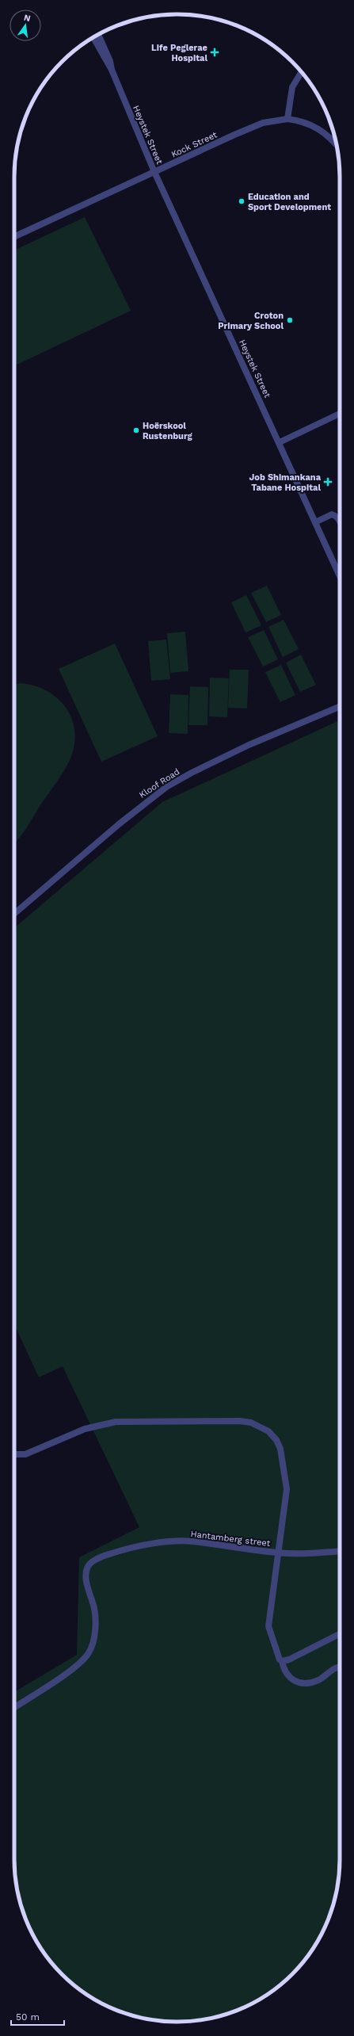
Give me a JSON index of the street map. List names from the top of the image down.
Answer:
{
  "streets": {
    "street": [
      "Heystek Street",
      "Kock Street",
      "Kloof Road",
      "Hantamberg street"
    ]
  },
  "crossings": [
    ["Heystek Street", "Kock Street"]
  ],
  "places": {
    "health": ["Life Peglerae Hospital", "Job Shimankana Tabane Hospital"],
    "other": ["Education and Sport Development", "Croton Primary School", "Hoërskool Rustenburg"]
  },
  "scale_bar": "50 m",
  "north": "top"
}
